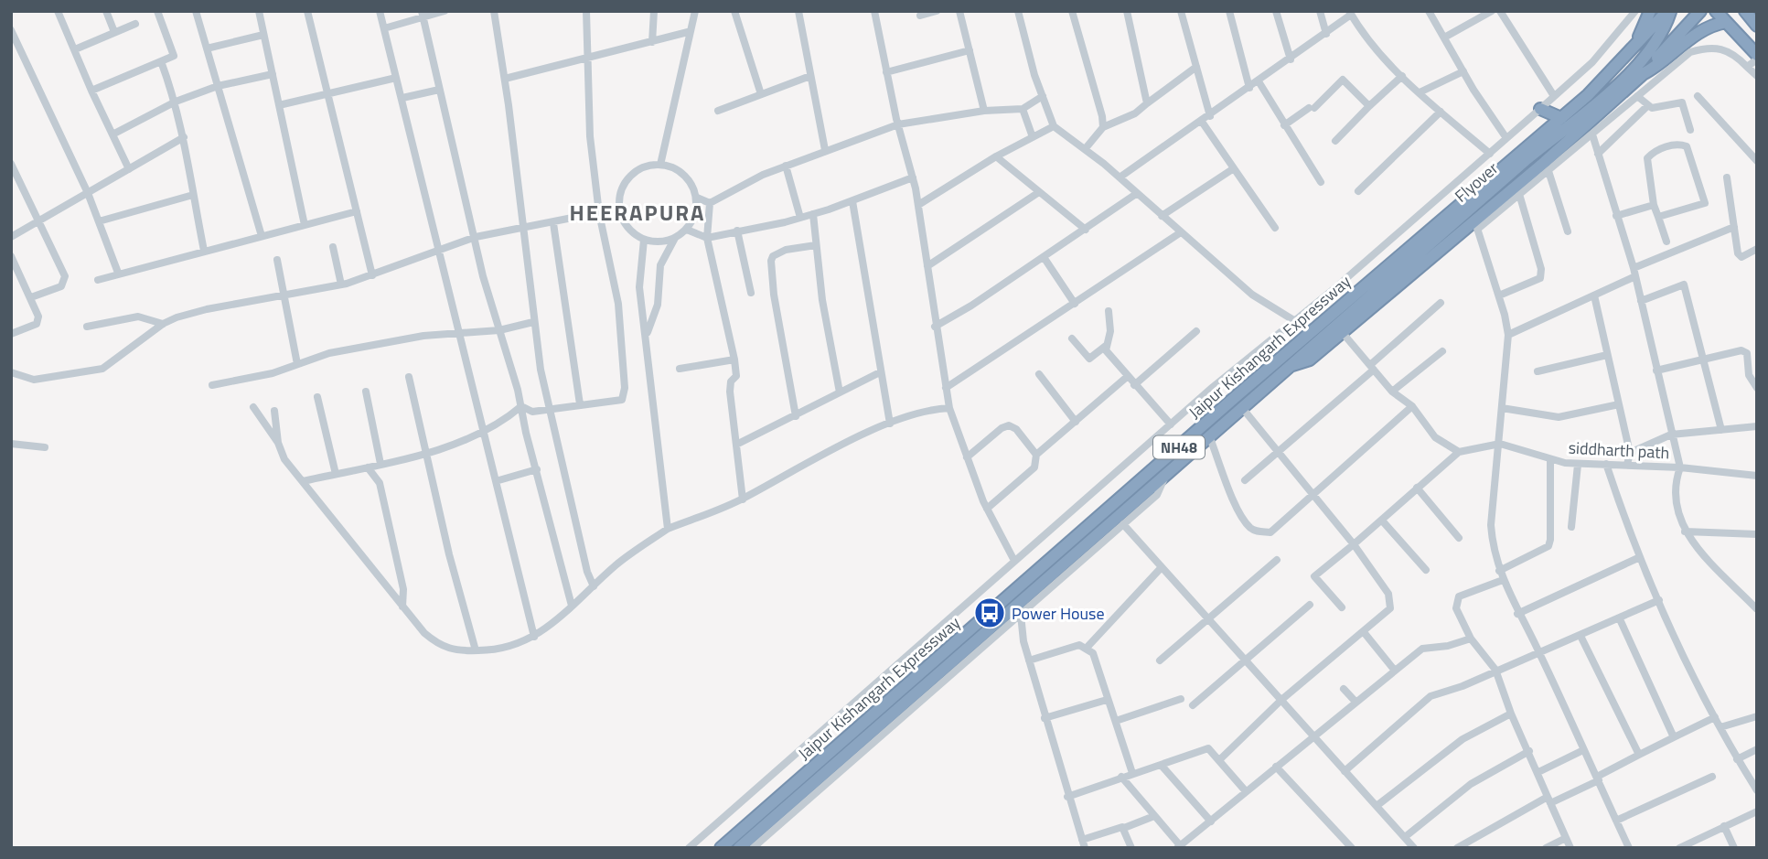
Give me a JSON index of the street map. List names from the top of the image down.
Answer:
{
  "streets": {
    "highway": ["Flyover", "Jaipur Kishangarh Expressway", "NH48"],
    "street": ["siddharth path"]
  },
  "crossings": [
    ["Flyover", "Jaipur Kishangarh Expressway"],
    ["Jaipur Kishangarh Expressway", "NH48"]
  ],
  "districts": ["HEERAPURA"],
  "places": {
    "bus stop": ["Power House"]
  }
}
